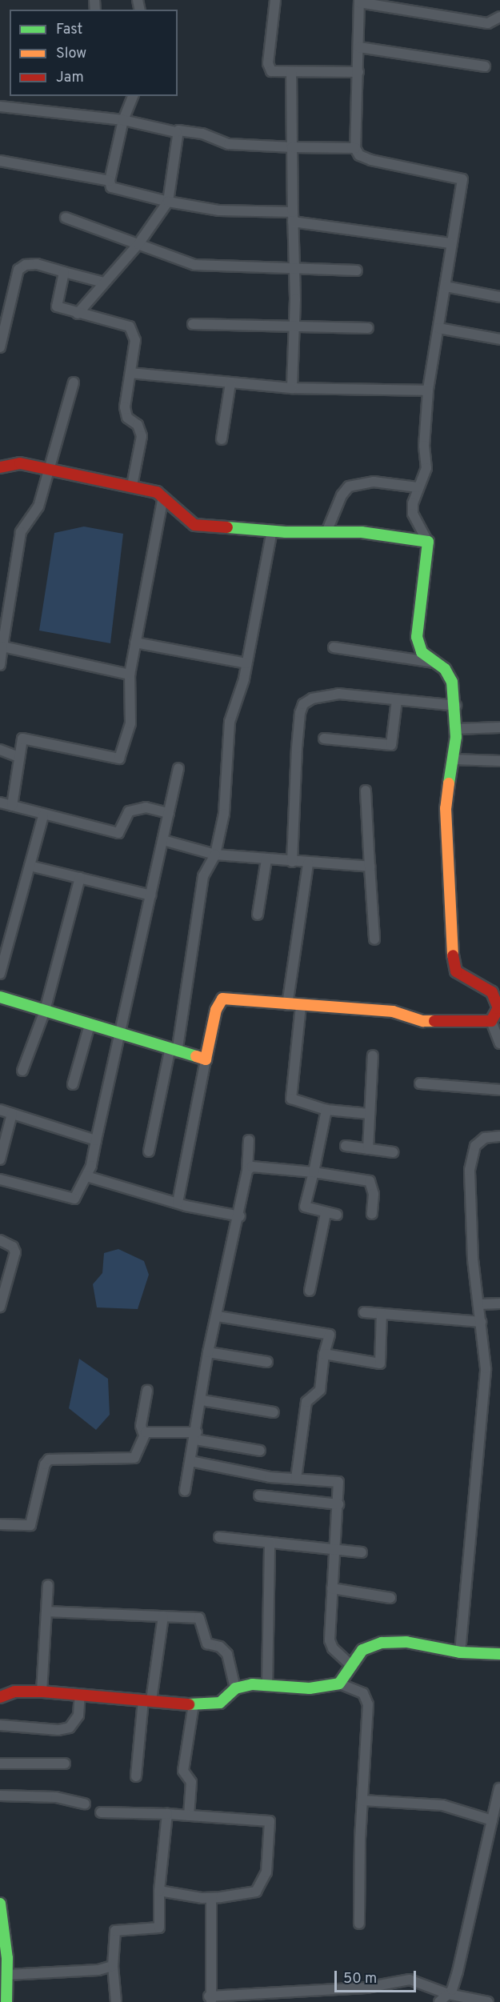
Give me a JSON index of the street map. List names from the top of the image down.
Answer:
{
  "legend": ["Fast", "Slow", "Jam"],
  "scale_bar": "50 m"
}
